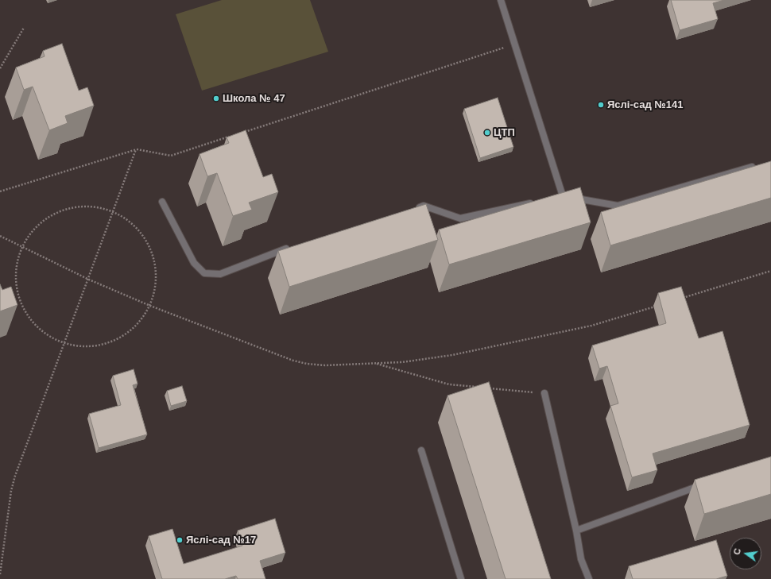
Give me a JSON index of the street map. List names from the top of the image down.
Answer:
{
  "places": [
    "Школа № 47",
    "Яслі-сад №141",
    "ЦТП",
    "Яслі-сад №17"
  ],
  "north": "left"
}
